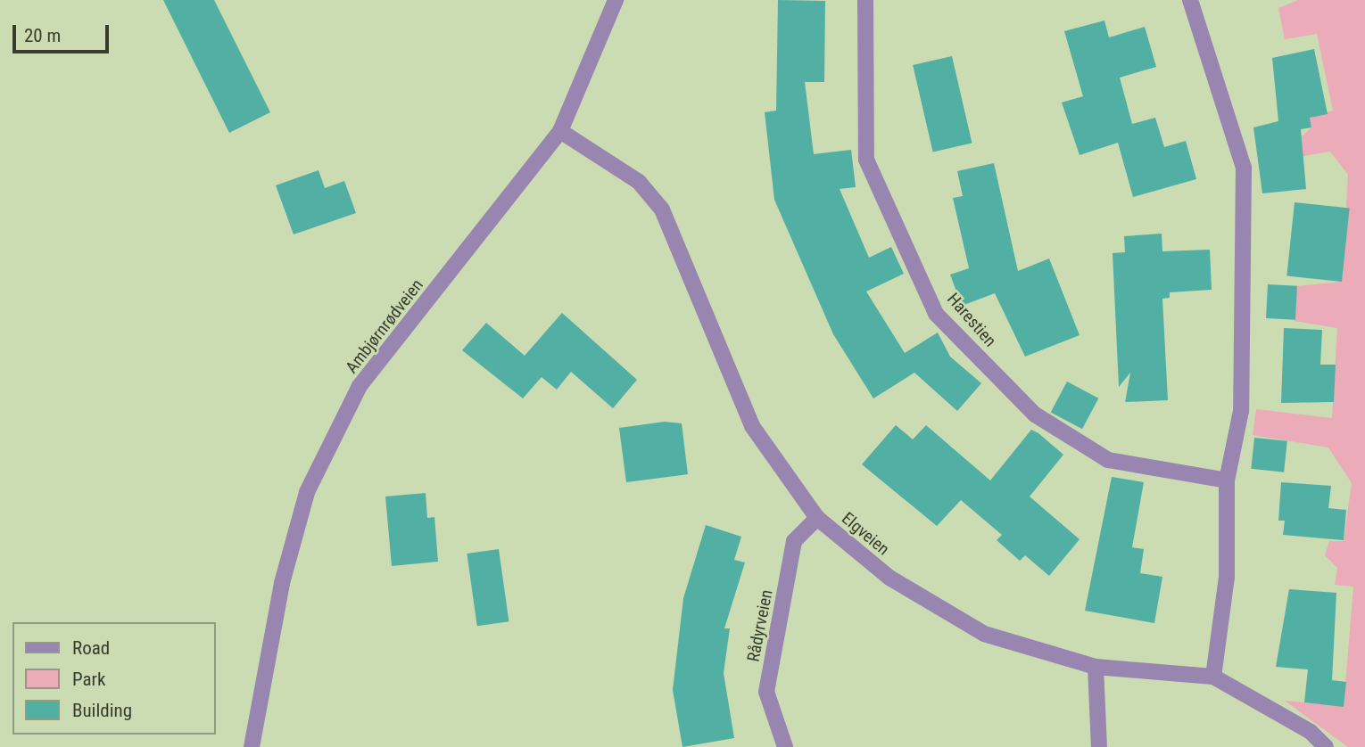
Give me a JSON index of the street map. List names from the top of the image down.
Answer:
{
  "streets": {
    "street": [
      "Harestien",
      "Ambjørnrødveien",
      "Elgveien",
      "Rådyrveien"
    ]
  },
  "crossings": [
    ["Ambjørnrødveien", "Elgveien"],
    ["Elgveien", "Rådyrveien"]
  ],
  "legend": ["Road", "Park", "Building"],
  "scale_bar": "20 m"
}
